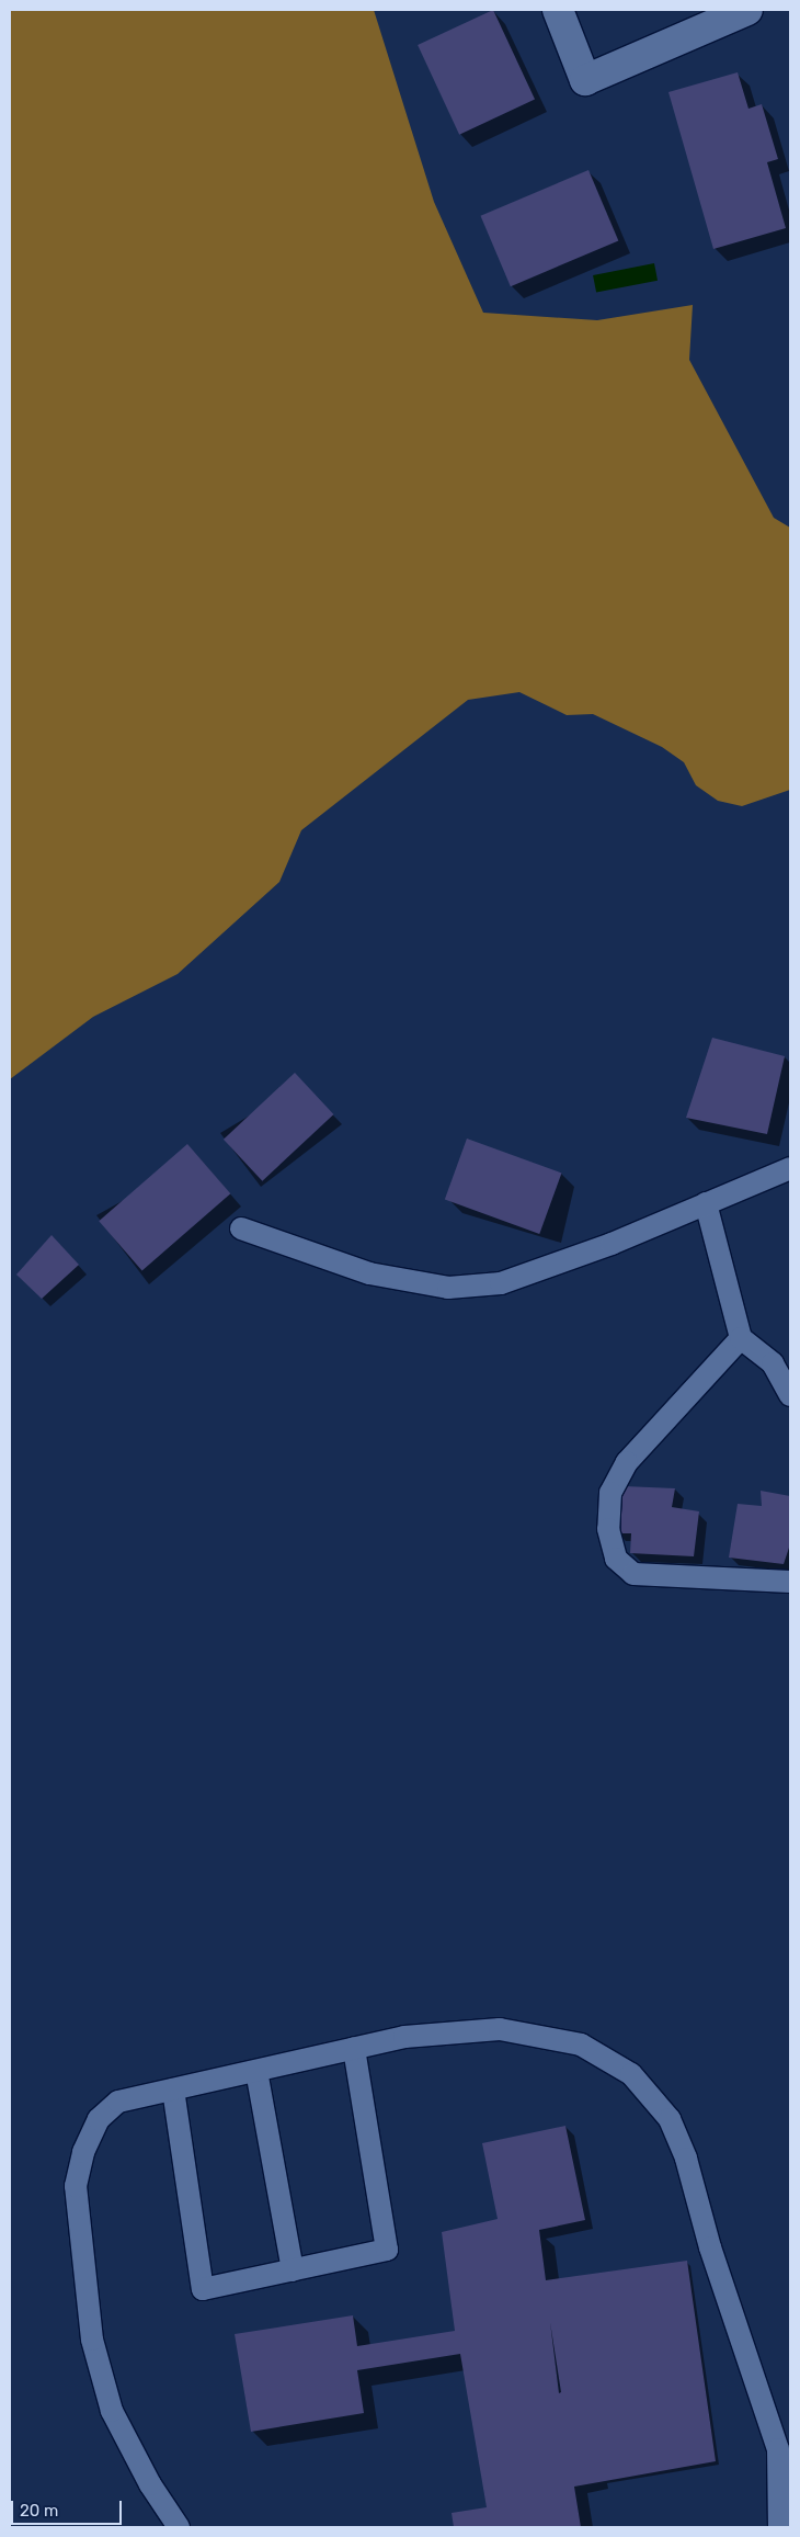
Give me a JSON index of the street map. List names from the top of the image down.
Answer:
{
  "scale_bar": "20 m"
}
